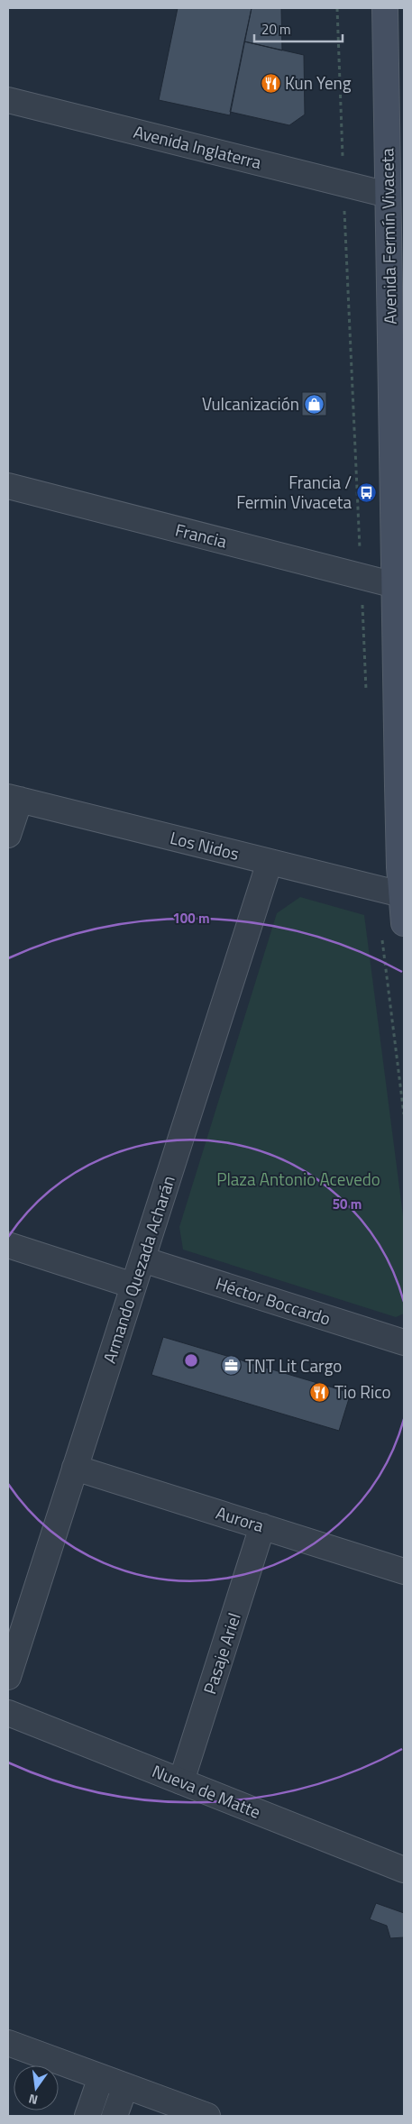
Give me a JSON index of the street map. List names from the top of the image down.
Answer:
{
  "streets": {
    "main road": ["Avenida Fermín Vivaceta"],
    "street": [
      "Avenida Inglaterra",
      "Francia",
      "Los Nidos",
      "Armando Quezada Acharán",
      "Héctor Boccardo",
      "Aurora",
      "Pasaje Ariel",
      "Nueva de Matte"
    ]
  },
  "crossings": [
    ["Avenida Inglaterra", "Avenida Fermín Vivaceta"],
    ["Avenida Fermín Vivaceta", "Francia"],
    ["Avenida Fermín Vivaceta", "Los Nidos"],
    ["Los Nidos", "Armando Quezada Acharán"],
    ["Armando Quezada Acharán", "Héctor Boccardo"],
    ["Armando Quezada Acharán", "Aurora"],
    ["Aurora", "Pasaje Ariel"],
    ["Pasaje Ariel", "Nueva de Matte"]
  ],
  "parks": ["Plaza Antonio Acevedo"],
  "places": {
    "restaurant": ["Kun Yeng", "Tio Rico"],
    "shop": ["Vulcanización"],
    "bus stop": ["Francia / Fermin Vivaceta"],
    "office": ["TNT Lit Cargo"]
  },
  "scale_bar": "20 m",
  "north": "bottom",
  "rings": ["100 m", "50 m"]
}
